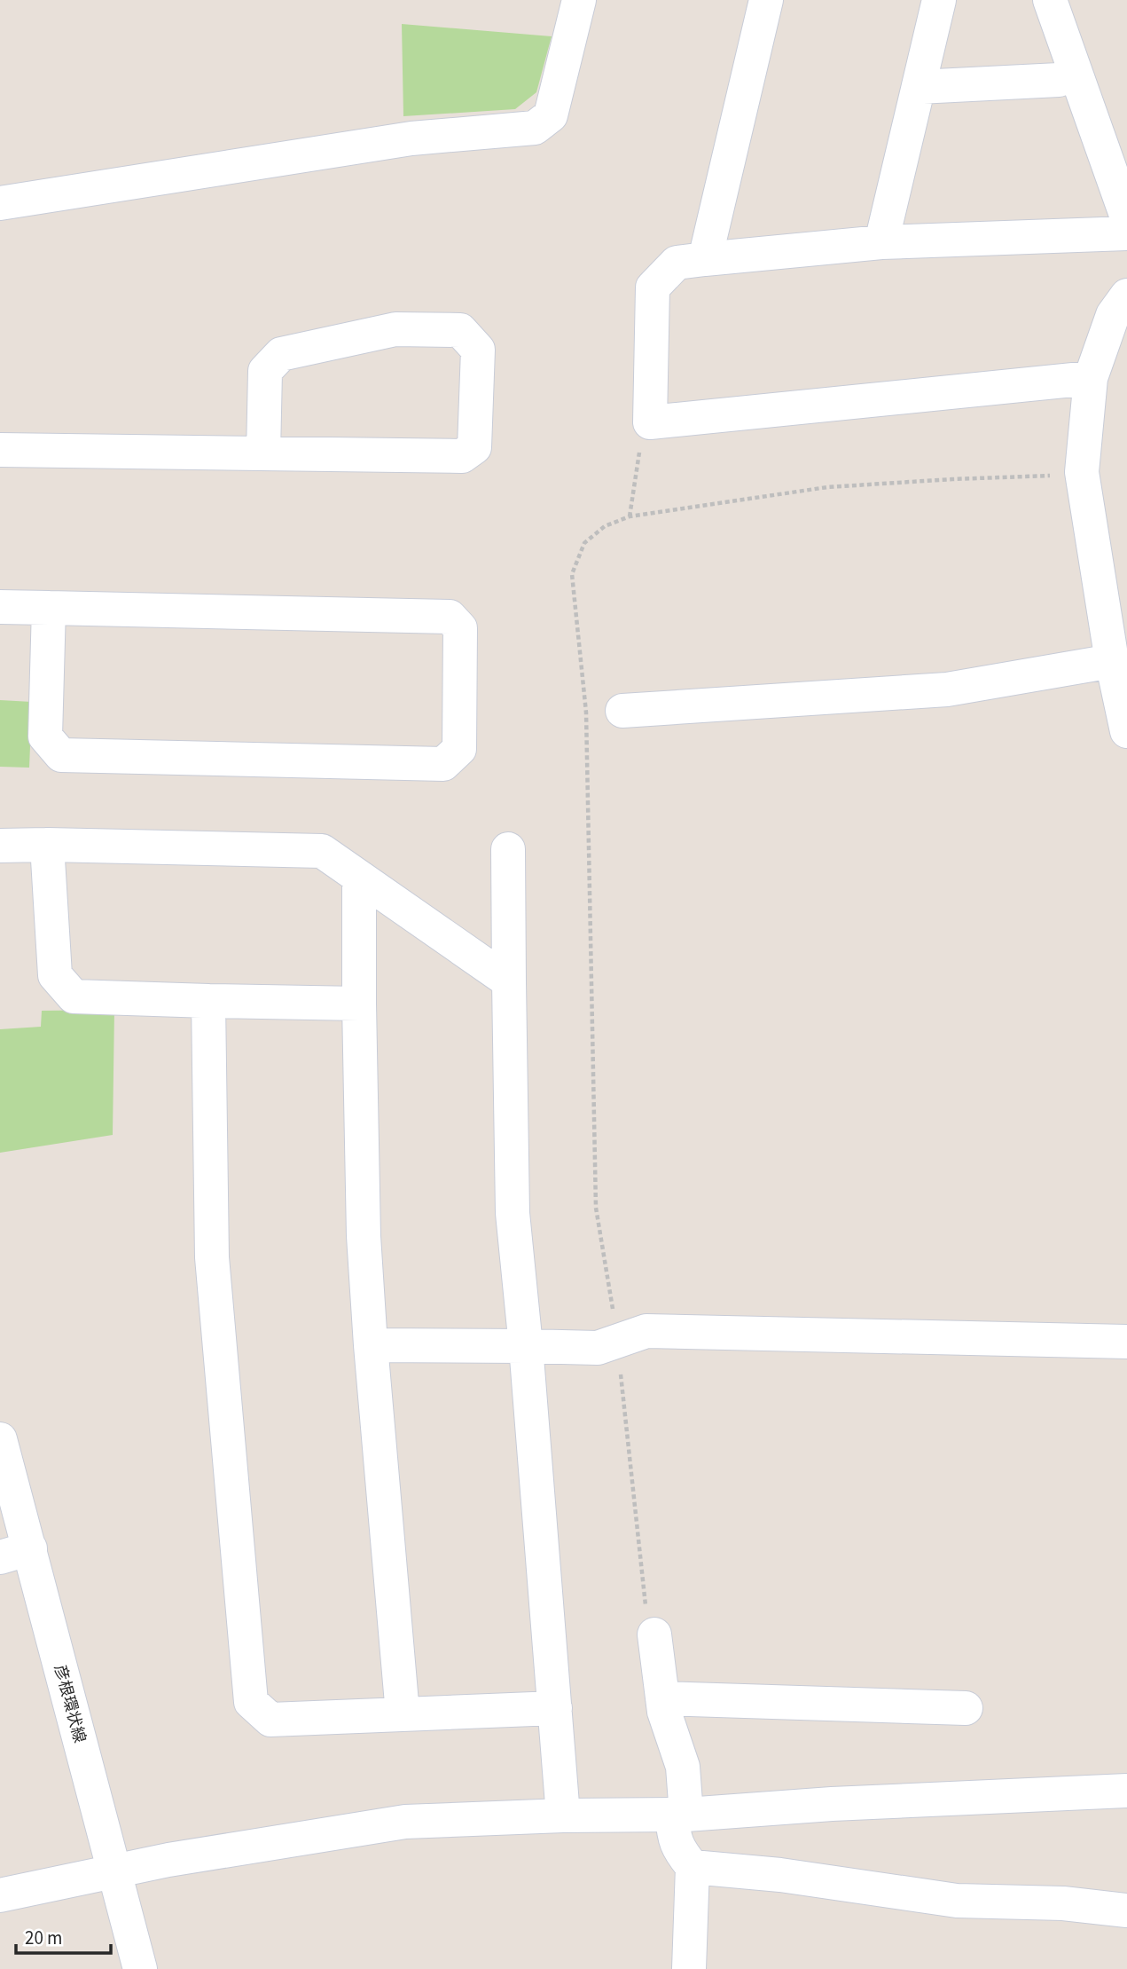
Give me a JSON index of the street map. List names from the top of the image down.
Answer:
{
  "streets": {
    "street": ["彦根環状線"]
  },
  "scale_bar": "20 m"
}
